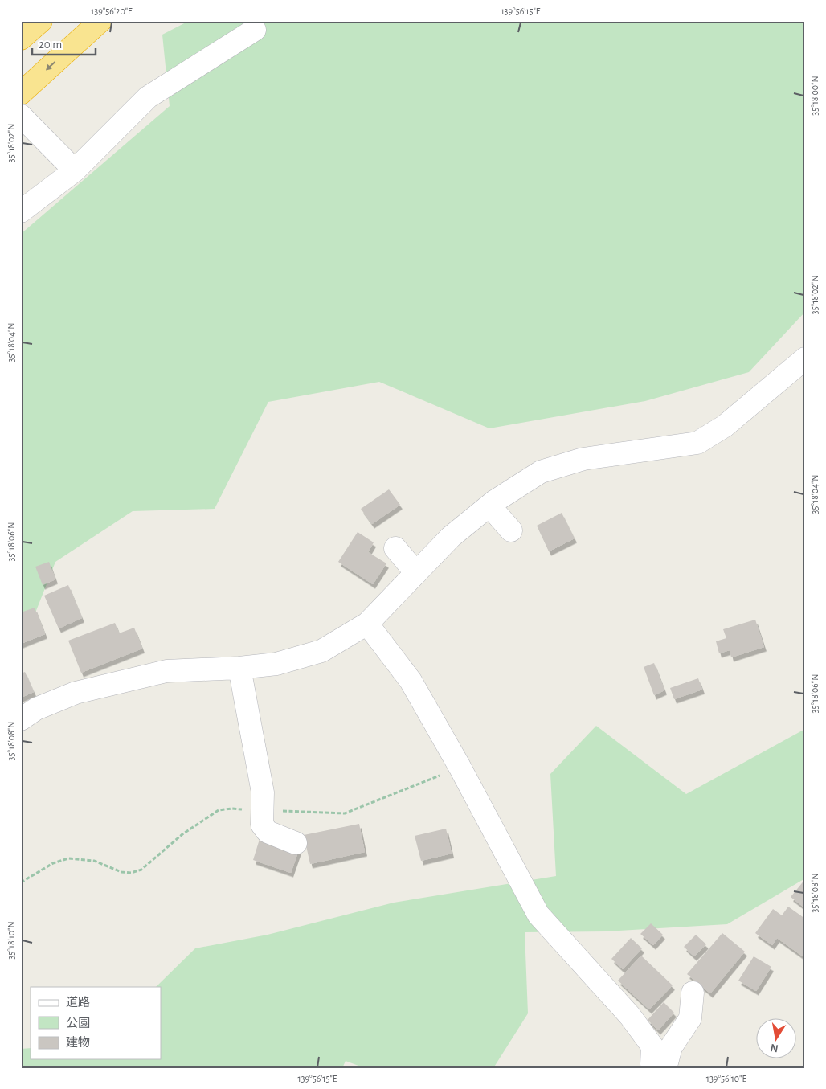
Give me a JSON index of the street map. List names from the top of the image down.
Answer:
{
  "legend": ["道路", "公園", "建物"],
  "scale_bar": "20 m",
  "north": "bottom",
  "coordinates": [
    "139°56'20\"E",
    "139°56'15\"E",
    "35°18'00\"N",
    "35°18'02\"N",
    "35°18'04\"N",
    "35°18'06\"N",
    "35°18'08\"N",
    "35°18'10\"N",
    "139°56'10\"E"
  ]
}
